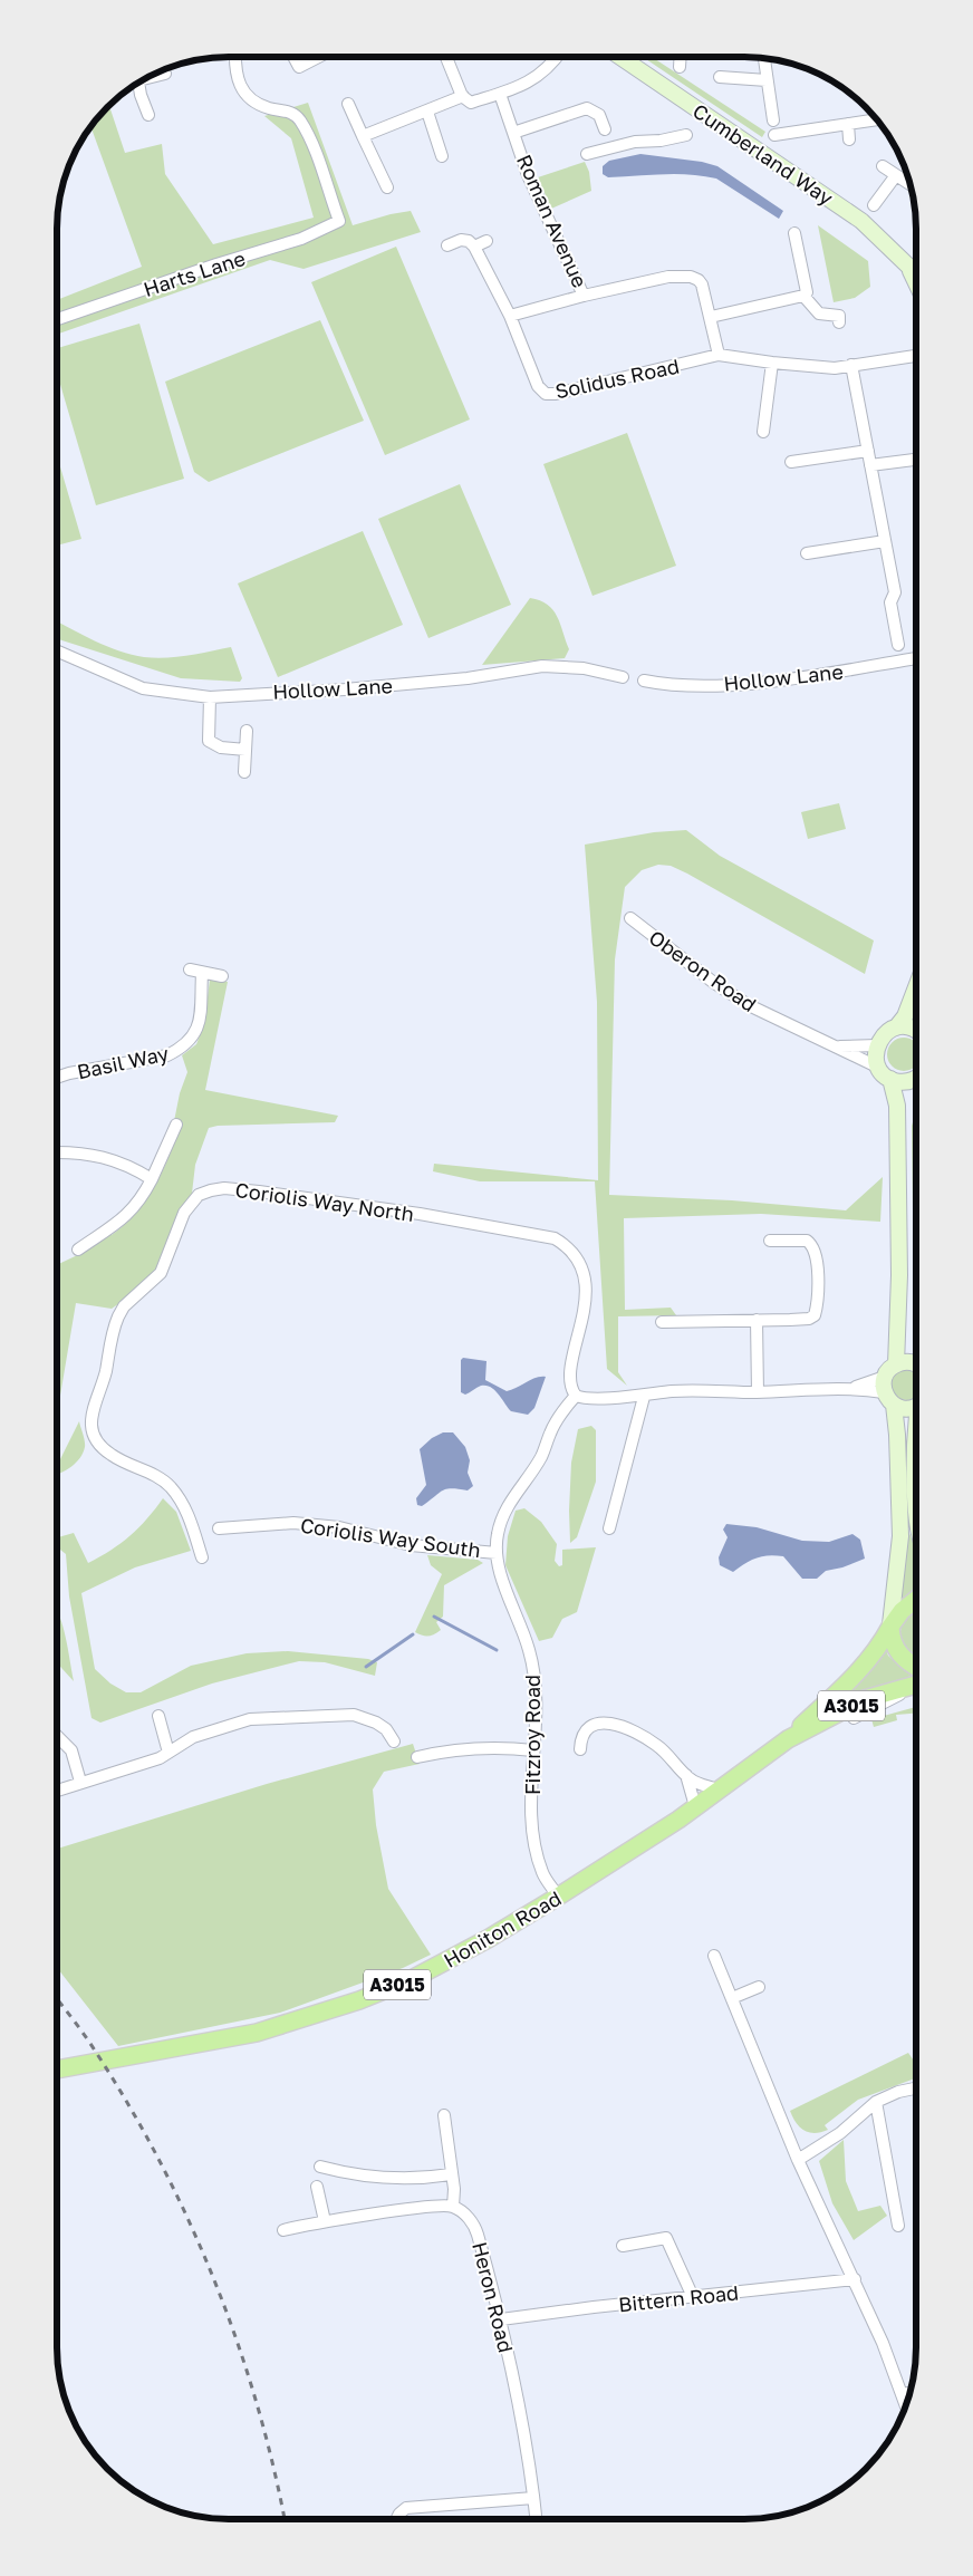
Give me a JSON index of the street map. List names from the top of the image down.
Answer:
{
  "streets": {
    "main road": ["Cumberland Way", "A3015", "Honiton Road"],
    "street": [
      "Roman Avenue",
      "Harts Lane",
      "Solidus Road",
      "Hollow Lane",
      "Oberon Road",
      "Basil Way",
      "Coriolis Way North",
      "Coriolis Way South",
      "Fitzroy Road",
      "Heron Road",
      "Bittern Road"
    ]
  },
  "crossings": [
    ["Roman Avenue", "Solidus Road"],
    ["Coriolis Way North", "Fitzroy Road"],
    ["Coriolis Way South", "Fitzroy Road"],
    ["Fitzroy Road", "Honiton Road"],
    ["Heron Road", "Bittern Road"]
  ]
}
